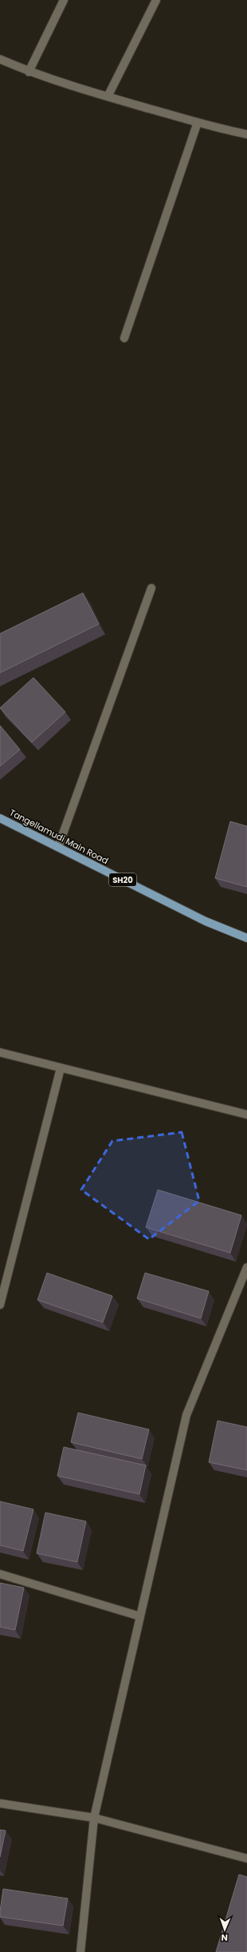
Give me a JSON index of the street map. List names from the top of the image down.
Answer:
{
  "streets": {
    "main road": ["Tangellamudi Main Road", "SH20"]
  },
  "north": "bottom"
}
